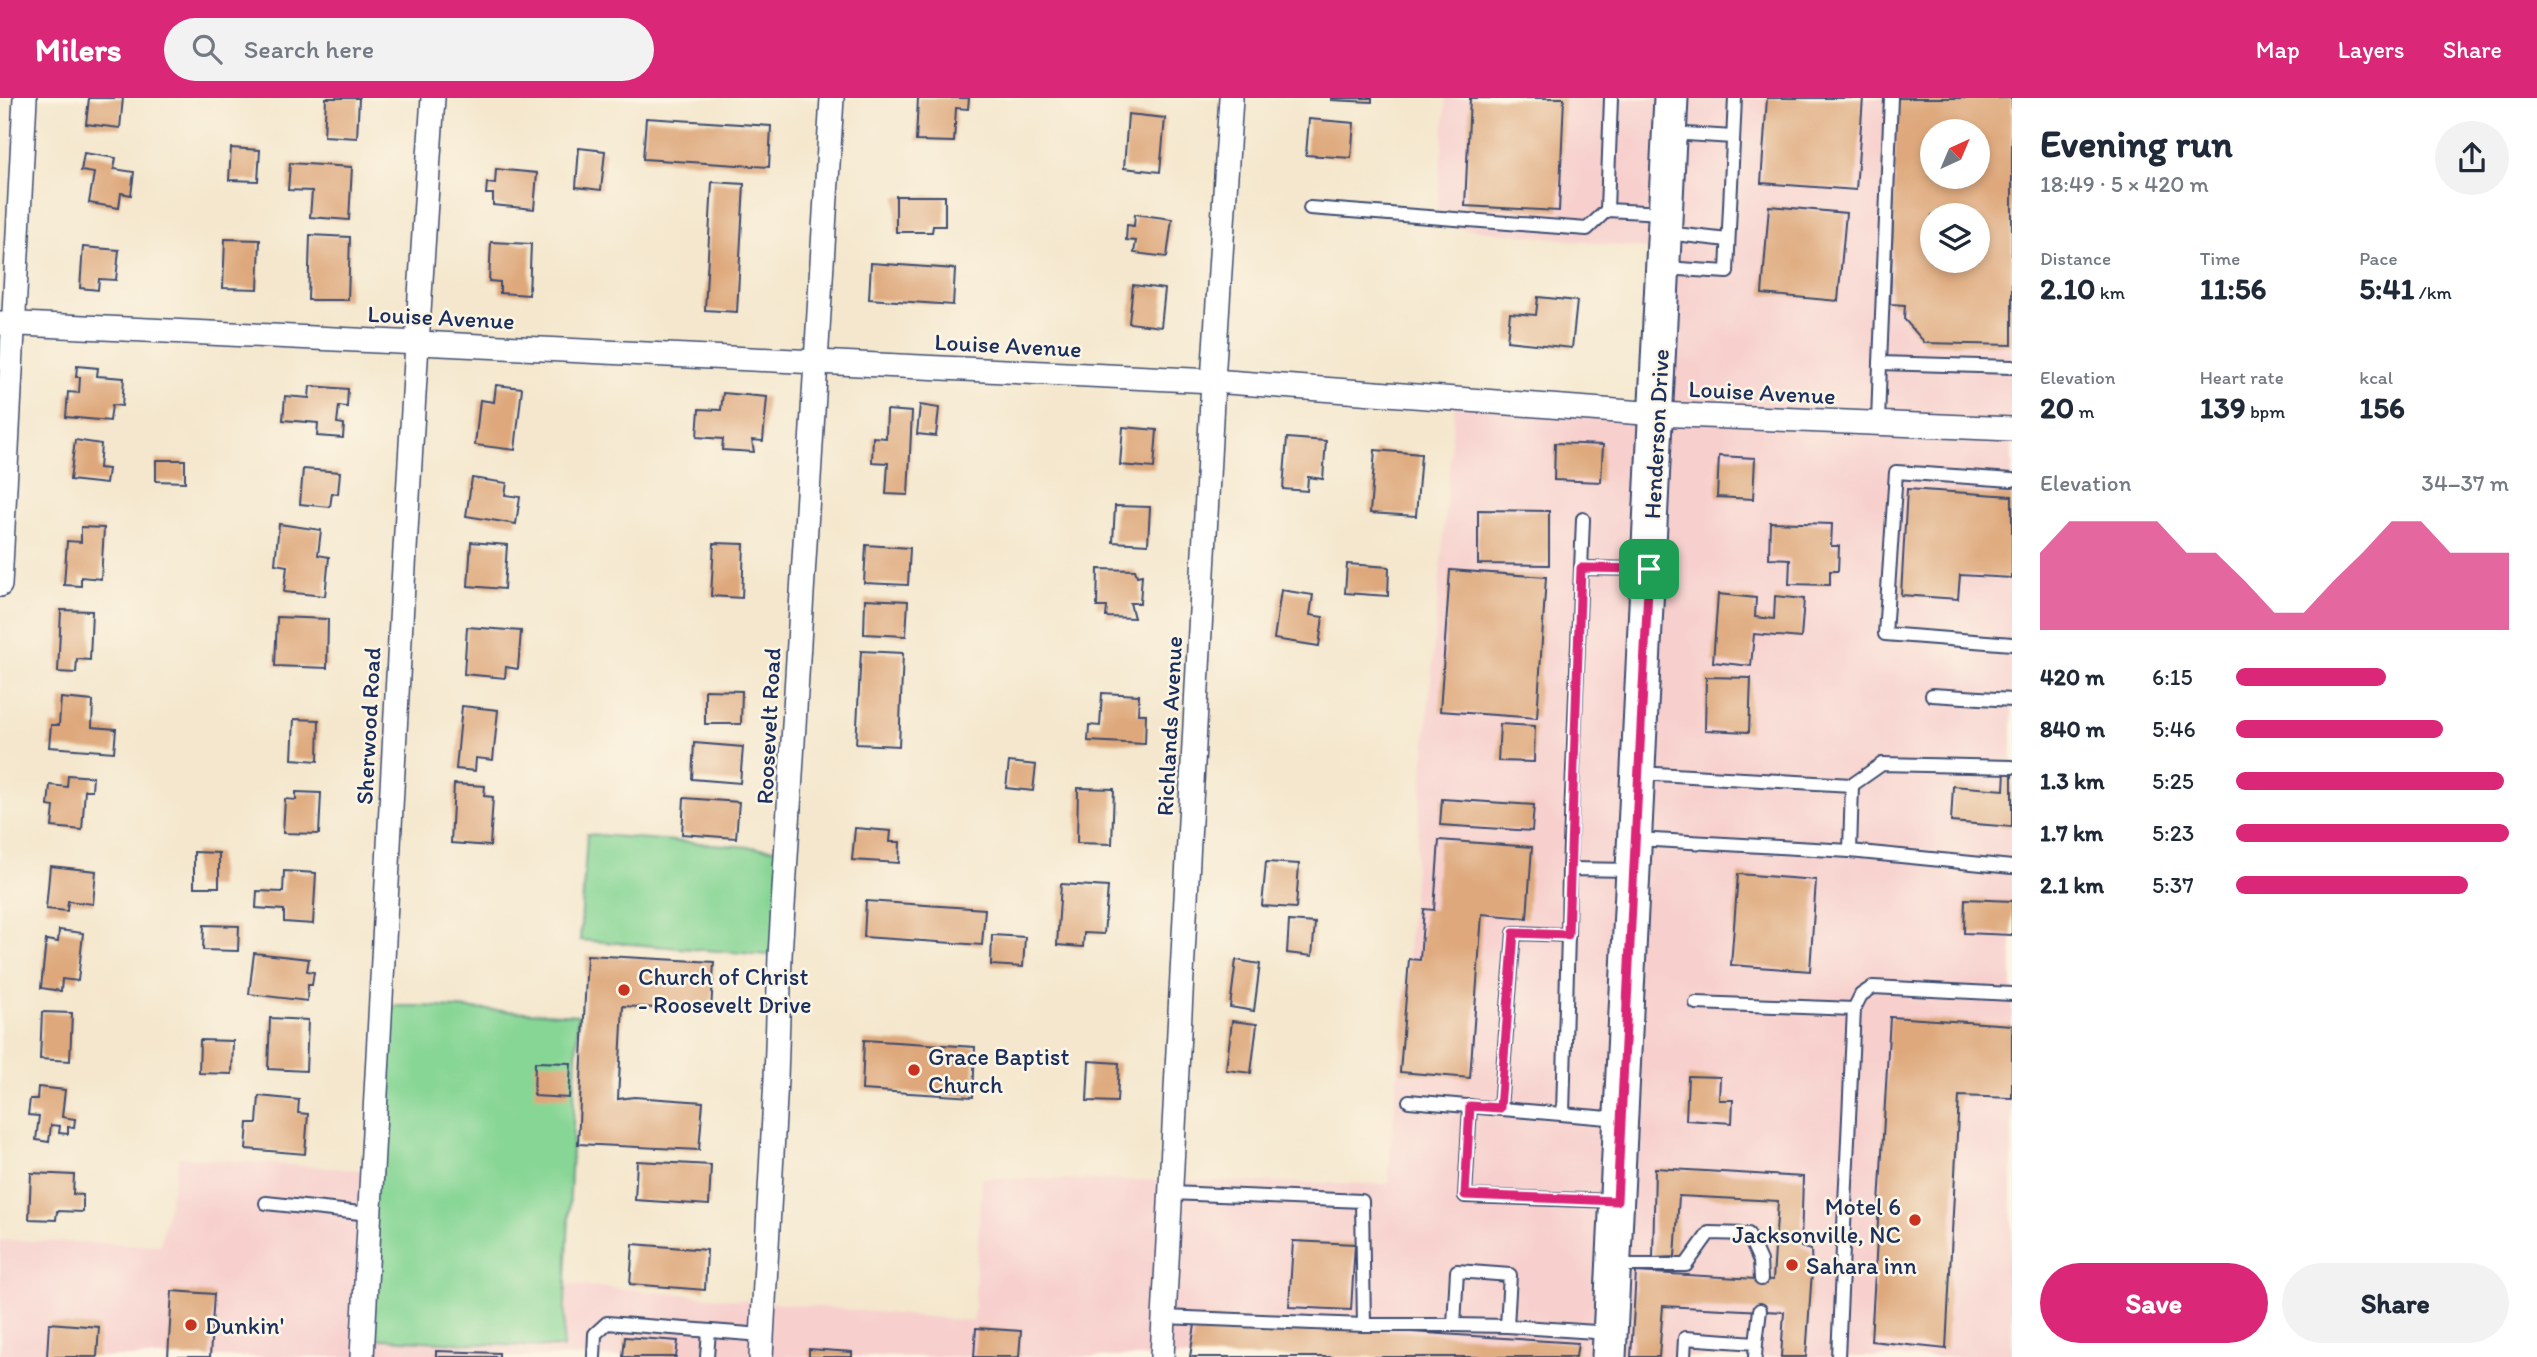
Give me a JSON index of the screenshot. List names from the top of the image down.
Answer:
{
  "streets": {
    "main road": ["Henderson Drive"],
    "street": [
      "Louise Avenue",
      "Sherwood Road",
      "Roosevelt Road",
      "Richlands Avenue"
    ]
  },
  "crossings": [
    ["Louise Avenue", "Henderson Drive"],
    ["Louise Avenue", "Sherwood Road"],
    ["Louise Avenue", "Roosevelt Road"],
    ["Louise Avenue", "Richlands Avenue"]
  ],
  "places": [
    "Church of Christ - Roosevelt Drive",
    "Grace Baptist Church",
    "Motel 6 Jacksonville, NC",
    "Sahara inn",
    "Dunkin'"
  ],
  "north": "top right",
  "page": {
    "header": "Milers",
    "search": "Search here",
    "nav": ["Map", "Layers", "Share"],
    "heading": ["Evening run", "18:49 · 5 × 420 m"],
    "stats": [
      ["Distance", "2.10 km"],
      ["Time", "11:56"],
      ["Pace", "5:41 /km"],
      ["Elevation", "20 m"],
      ["Heart rate", "139 bpm"],
      ["kcal", "156"]
    ],
    "chart": ["Elevation", "34–37 m"],
    "list": [
      {
        "name": "420 m",
        "note": "6:15"
      },
      {
        "name": "840 m",
        "note": "5:46"
      },
      {
        "name": "1.3 km",
        "note": "5:25"
      },
      {
        "name": "1.7 km",
        "note": "5:23"
      },
      {
        "name": "2.1 km",
        "note": "5:37"
      }
    ],
    "buttons": ["Save", "Share"]
  }
}
